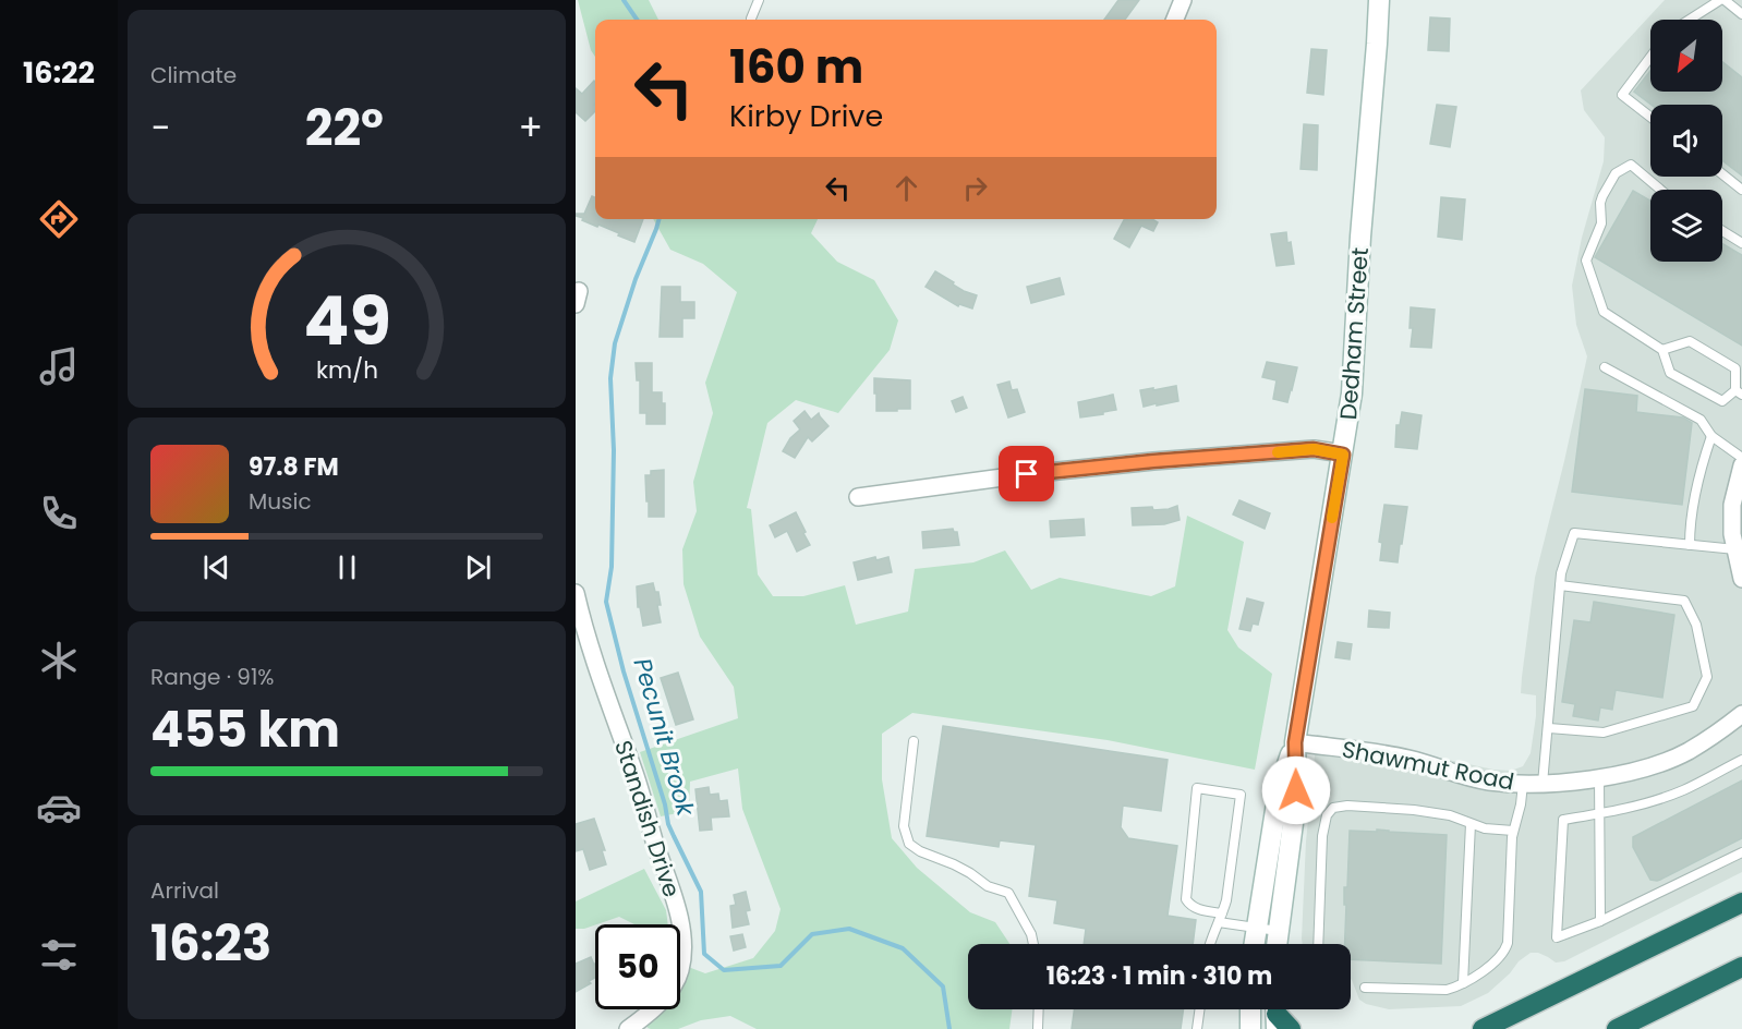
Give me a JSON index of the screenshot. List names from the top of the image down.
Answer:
{
  "streets": {
    "main road": ["Dedham Street"],
    "street": ["Shawmut Road", "Standish Drive"]
  },
  "crossings": [
    ["Dedham Street", "Shawmut Road"]
  ],
  "water": ["Pecunit Brook"],
  "north": "bottom left",
  "page": {
    "tabs": "16:22",
    "tile": [
      "Climate",
      ["Range · 91%", "455 km"],
      ["Arrival", "16:23"]
    ],
    "turn": ["160 m", "Kirby Drive"],
    "heat": ["−", "22°", "+"],
    "song": ["97.8 FM", "Music"],
    "limit": "50",
    "trip": "16:23 · 1 min · 310 m",
    "gauge": ["49", "km/h"]
  }
}
